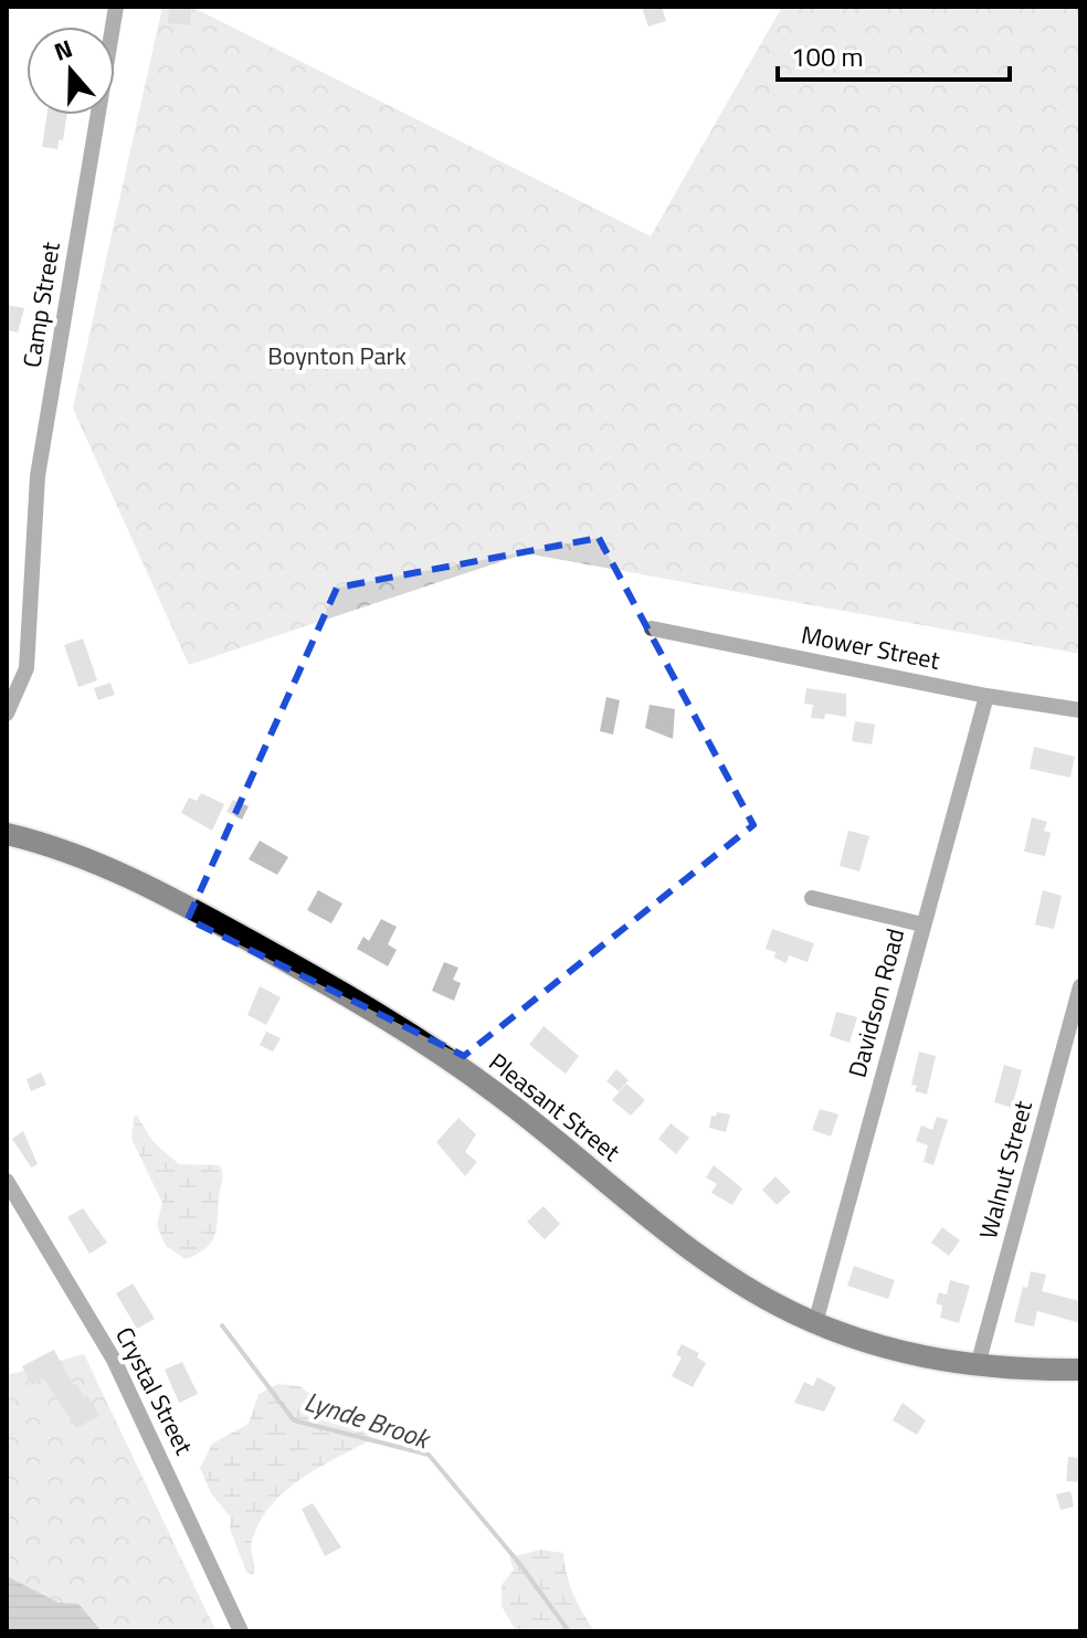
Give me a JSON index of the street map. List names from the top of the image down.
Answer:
{
  "streets": {
    "main road": ["Pleasant Street"],
    "street": [
      "Camp Street",
      "Mower Street",
      "Davidson Road",
      "Walnut Street",
      "Crystal Street"
    ]
  },
  "crossings": [
    ["Mower Street", "Davidson Road"],
    ["Davidson Road", "Pleasant Street"],
    ["Pleasant Street", "Walnut Street"]
  ],
  "water": ["Lynde Brook"],
  "parks": ["Boynton Park"],
  "scale_bar": "100 m",
  "north": "top"
}
